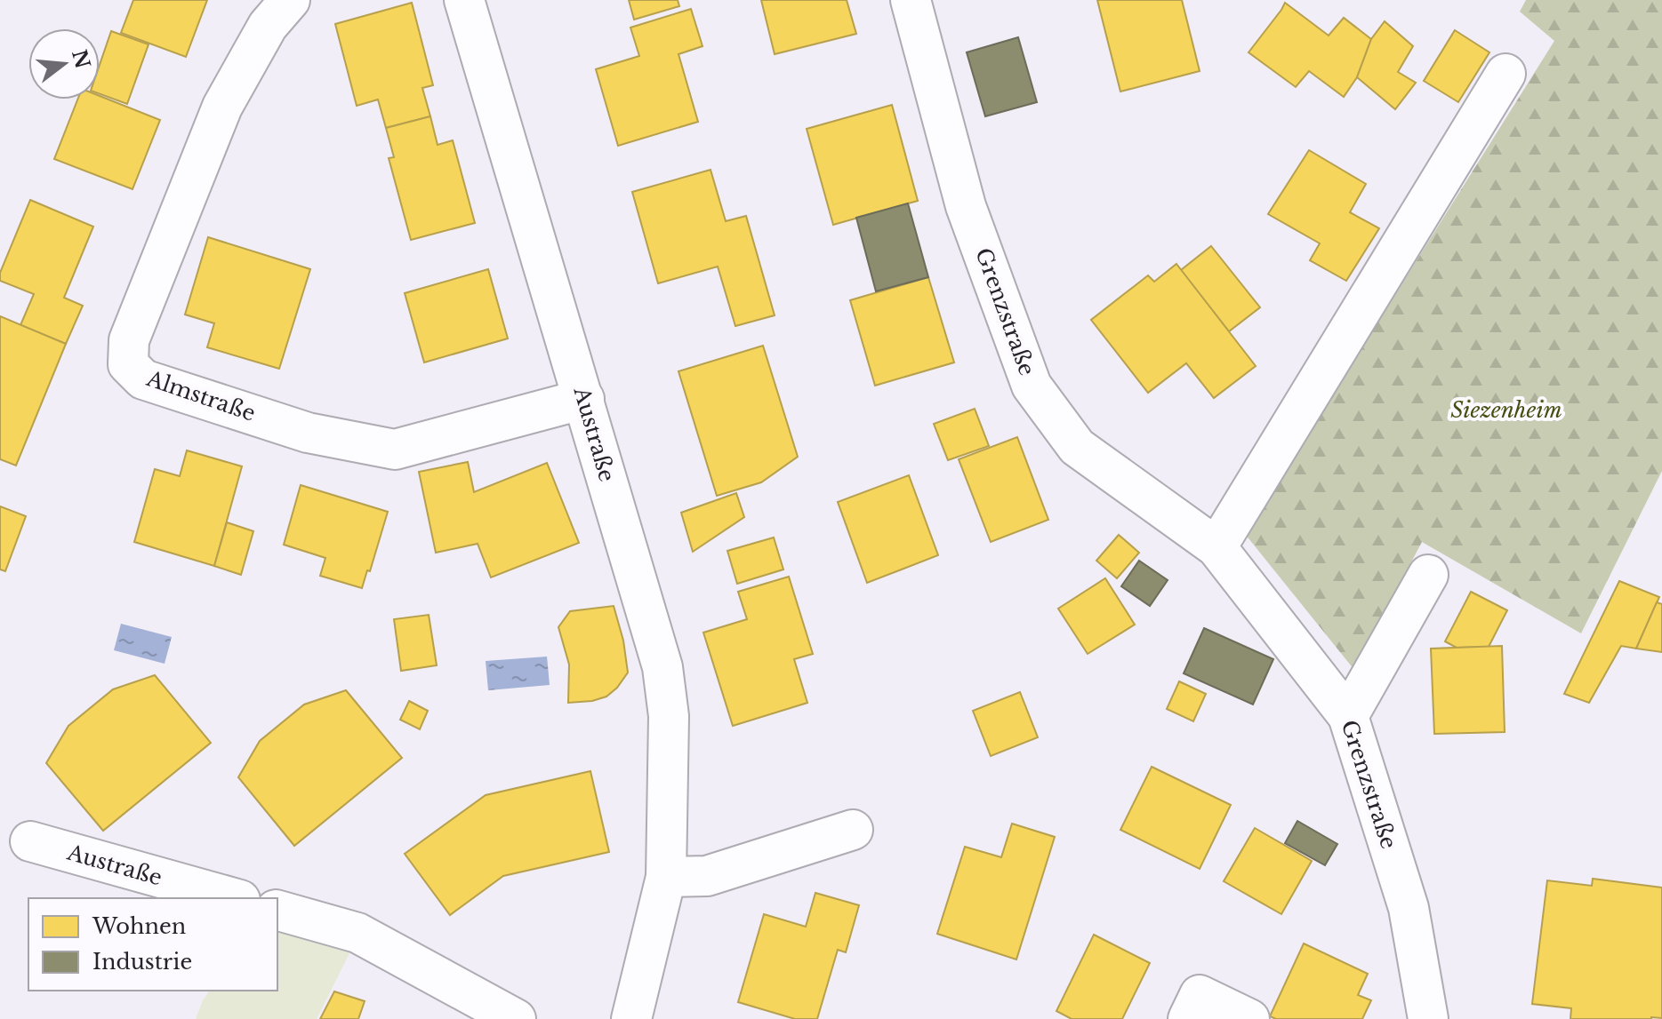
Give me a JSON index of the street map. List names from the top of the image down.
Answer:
{
  "streets": {
    "street": ["Grenzstraße", "Almstraße", "Austraße"]
  },
  "crossings": [
    ["Almstraße", "Austraße"]
  ],
  "parks": ["Siezenheim"],
  "legend": ["Wohnen", "Industrie"],
  "north": "right"
}
